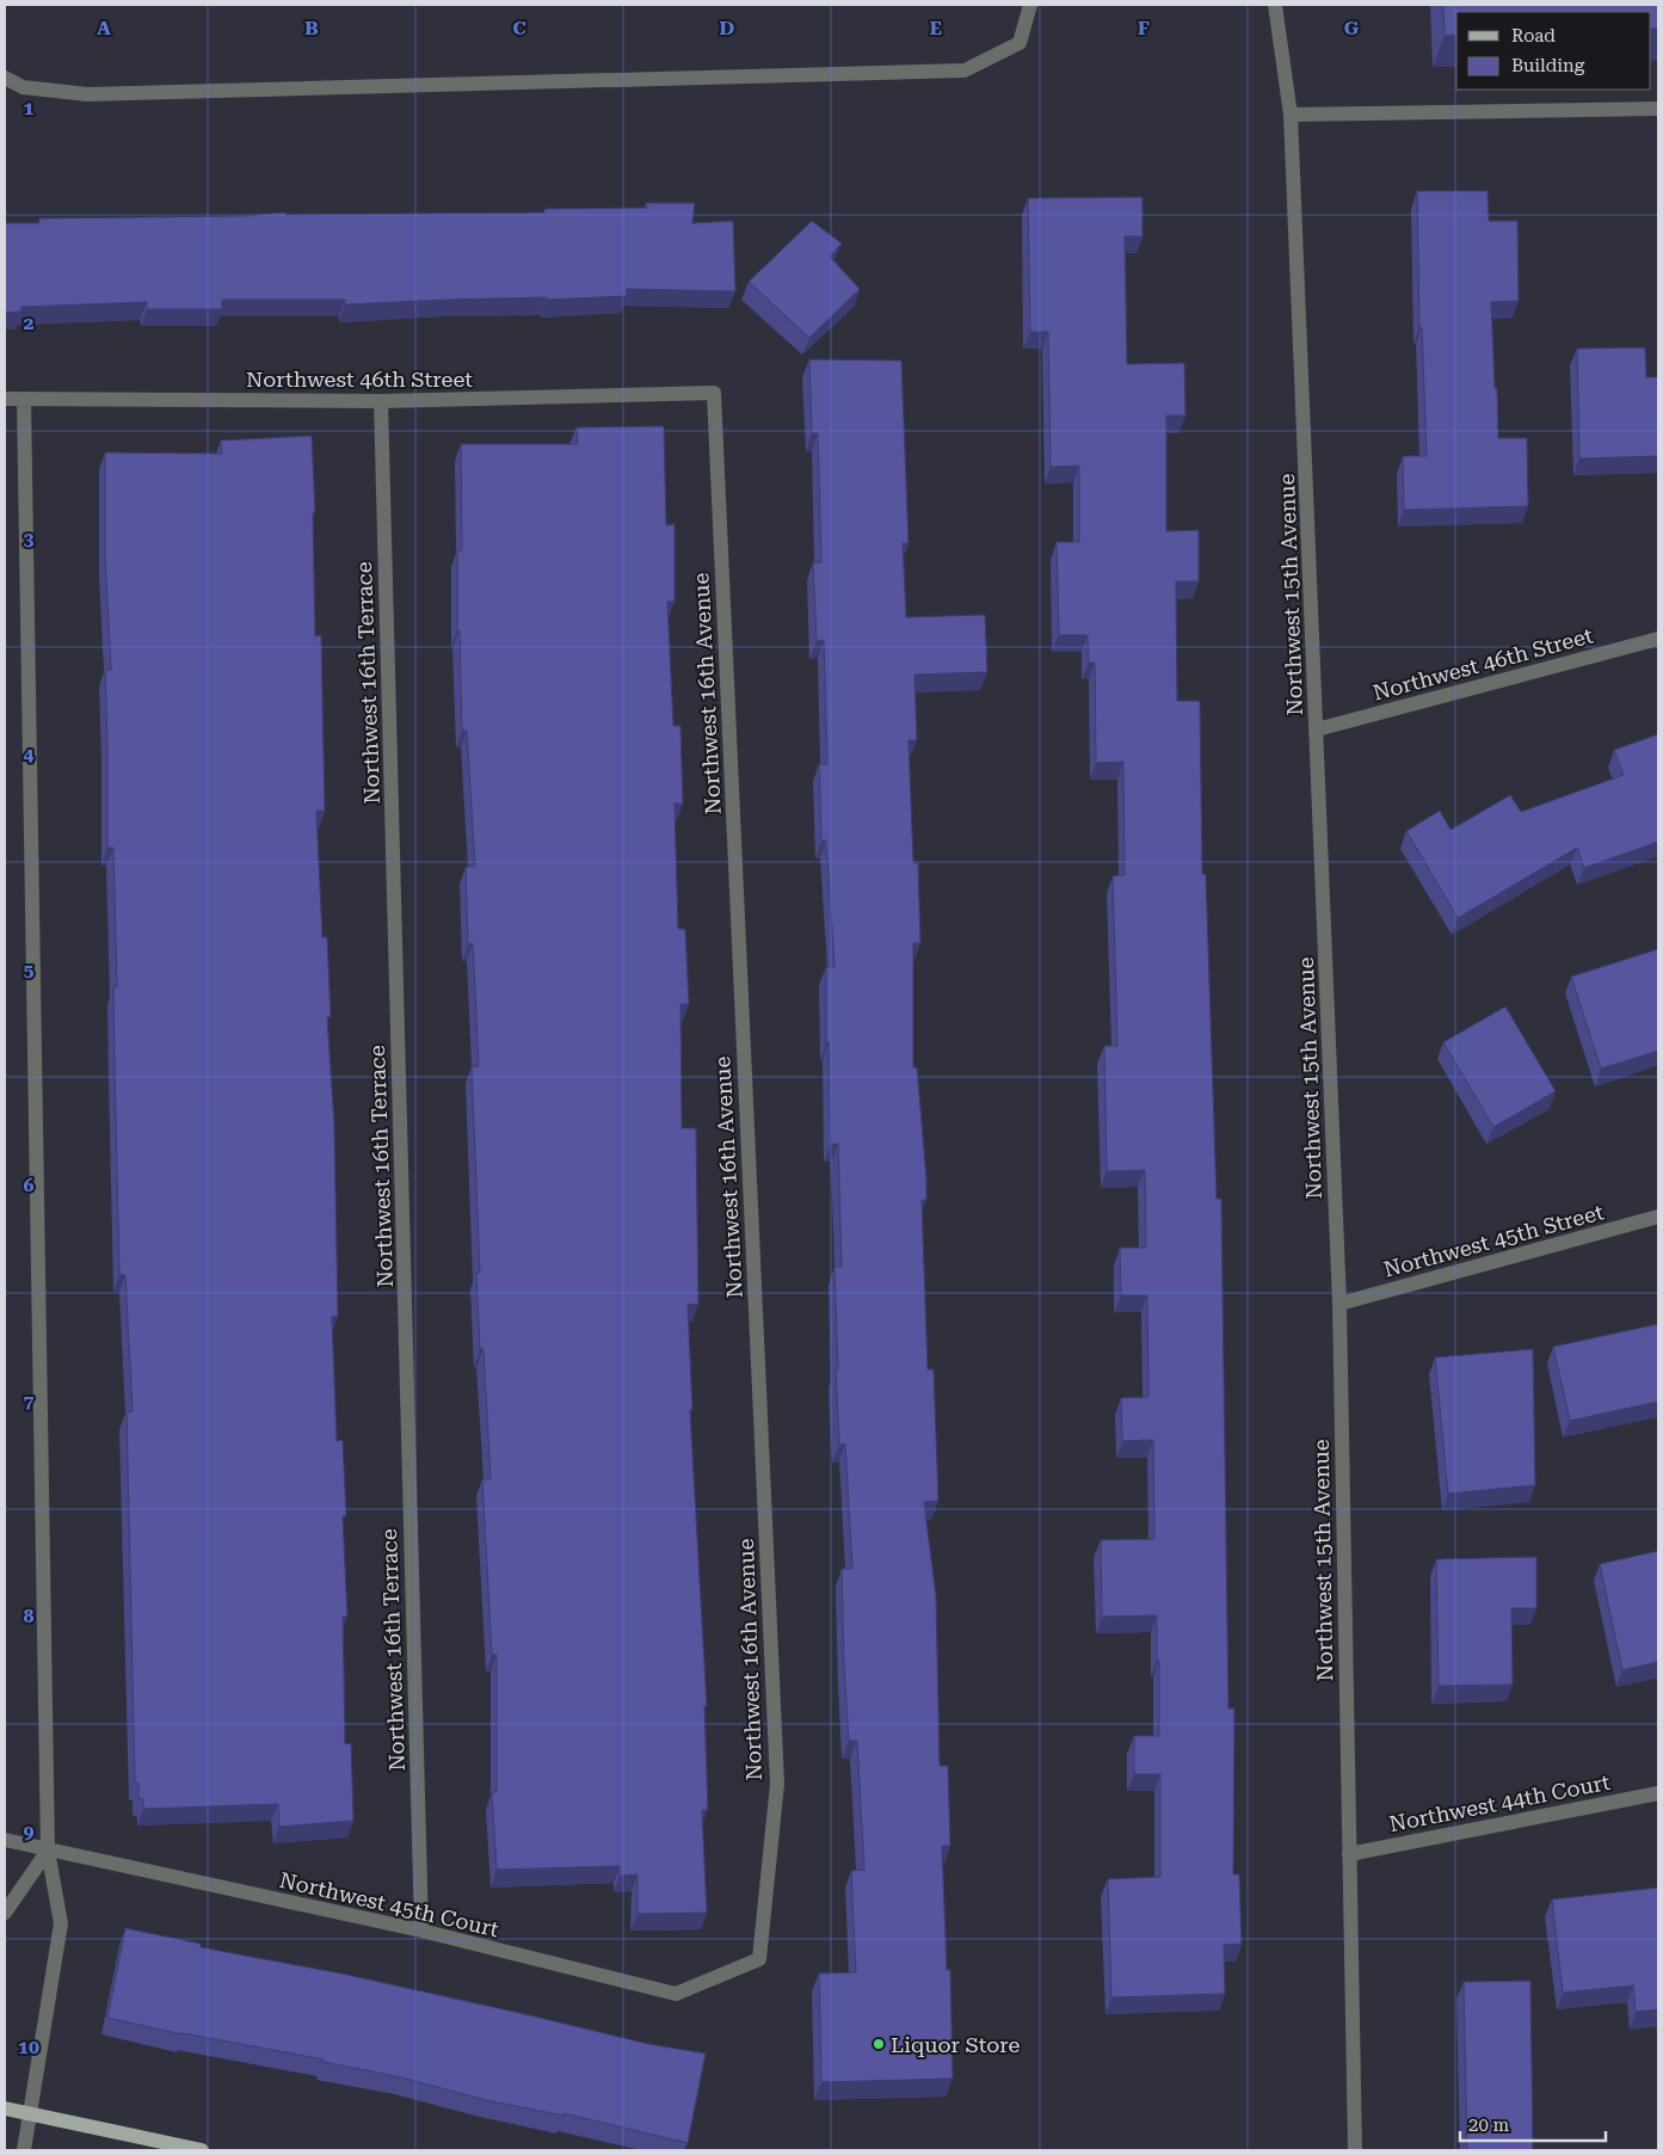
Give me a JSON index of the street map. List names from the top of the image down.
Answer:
{
  "streets": {
    "street": [
      "Northwest 46th Street",
      "Northwest 15th Avenue",
      "Northwest 16th Terrace",
      "Northwest 16th Avenue",
      "Northwest 45th Street",
      "Northwest 44th Court",
      "Northwest 45th Court"
    ]
  },
  "crossings": [
    ["Northwest 46th Street", "Northwest 15th Avenue"],
    ["Northwest 46th Street", "Northwest 16th Terrace"],
    ["Northwest 46th Street", "Northwest 16th Avenue"],
    ["Northwest 15th Avenue", "Northwest 45th Street"],
    ["Northwest 15th Avenue", "Northwest 44th Court"],
    ["Northwest 16th Terrace", "Northwest 45th Court"],
    ["Northwest 16th Avenue", "Northwest 45th Court"]
  ],
  "places": ["Liquor Store"],
  "legend": ["Road", "Building"],
  "scale_bar": "20 m",
  "grid": {
    "columns": [
      "A",
      "B",
      "C",
      "D",
      "E",
      "F",
      "G"
    ],
    "rows": [
      "1",
      "2",
      "3",
      "4",
      "5",
      "6",
      "7",
      "8",
      "9",
      "10"
    ]
  }
}
